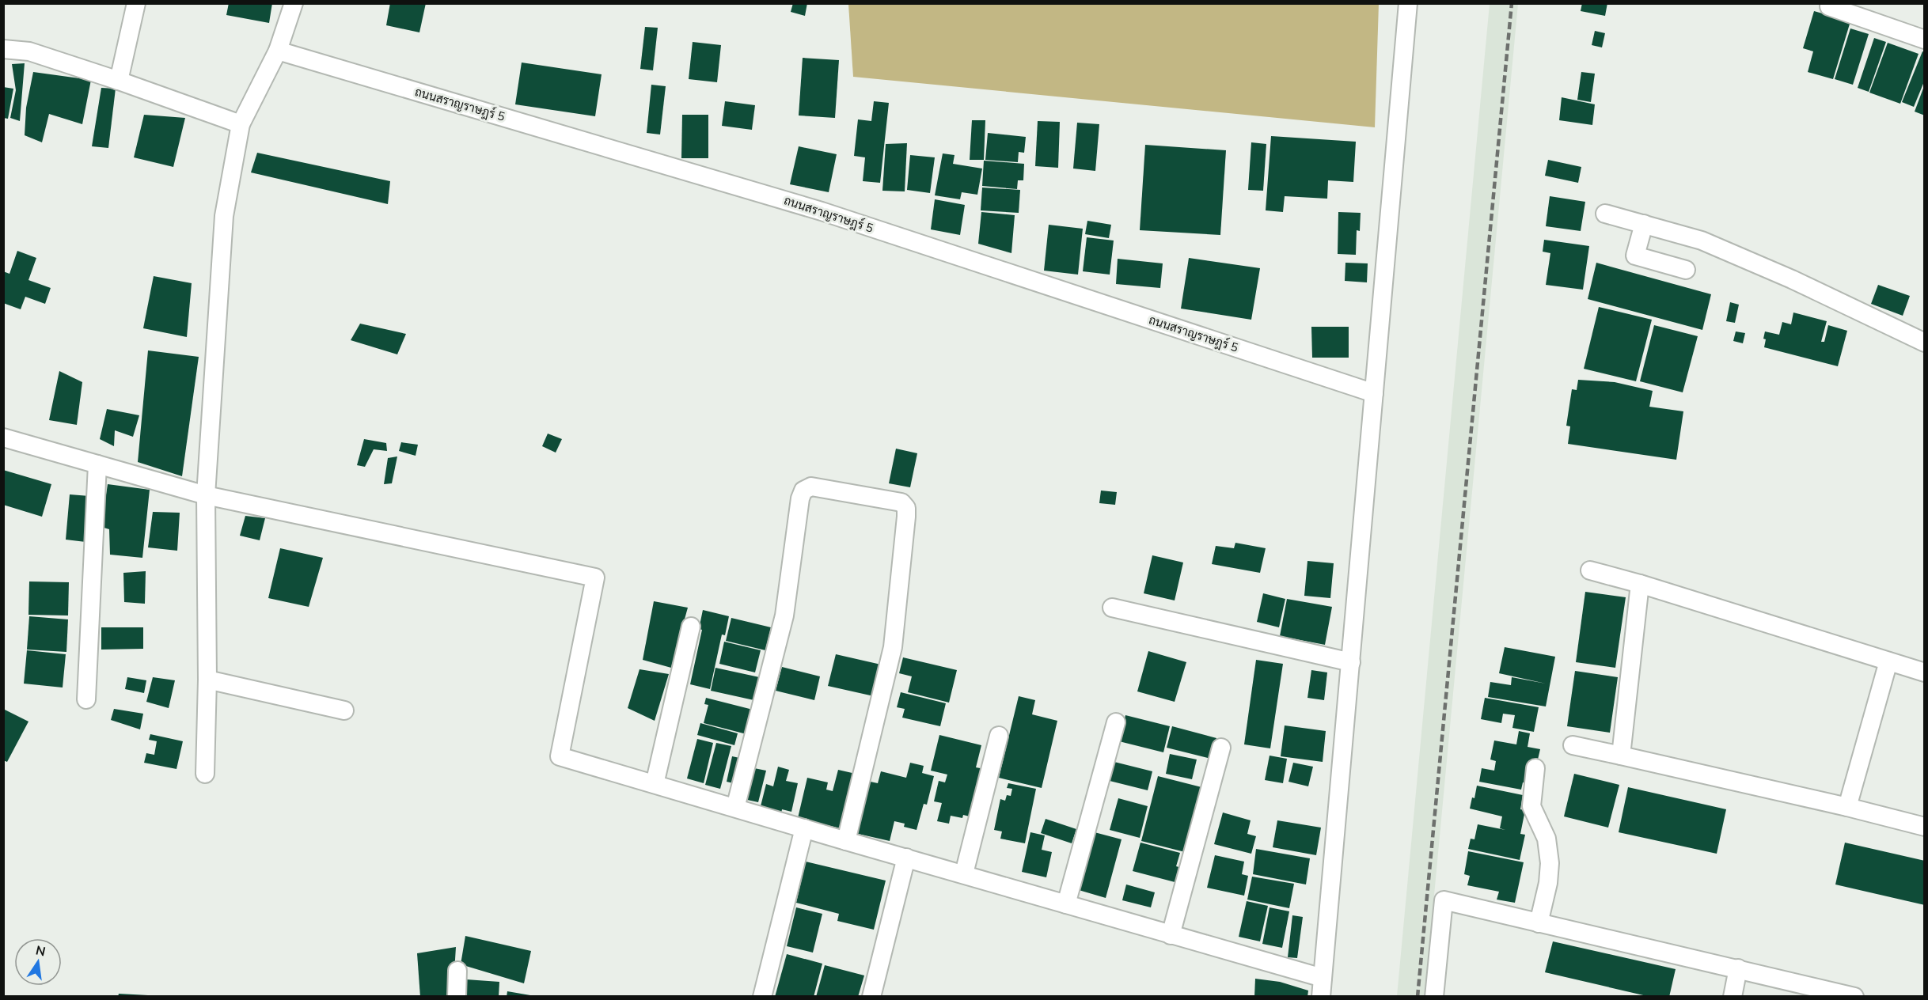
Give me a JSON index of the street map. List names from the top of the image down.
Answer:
{
  "streets": {
    "street": ["ถนนสราญราษฎร์ 5"]
  },
  "north": "top"
}
